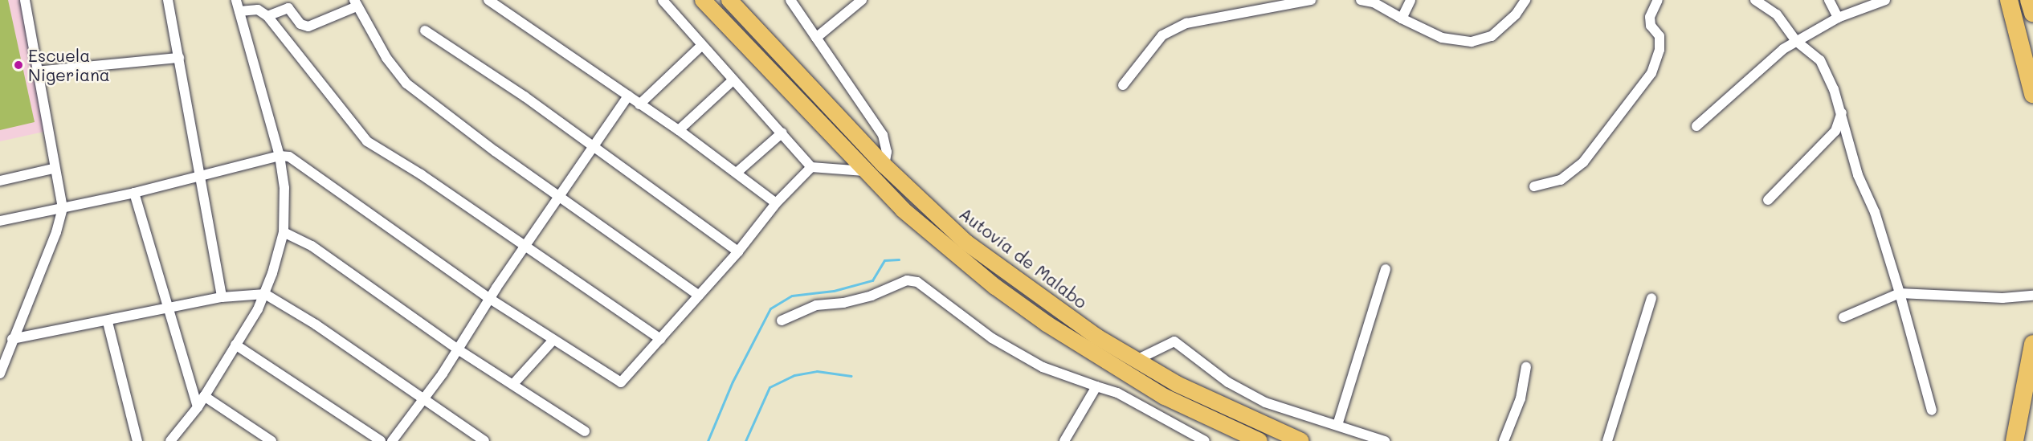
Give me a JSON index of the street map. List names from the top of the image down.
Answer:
{
  "streets": {
    "main road": ["Autovía de Malabo"]
  },
  "places": ["Escuela Nigeriana"]
}
